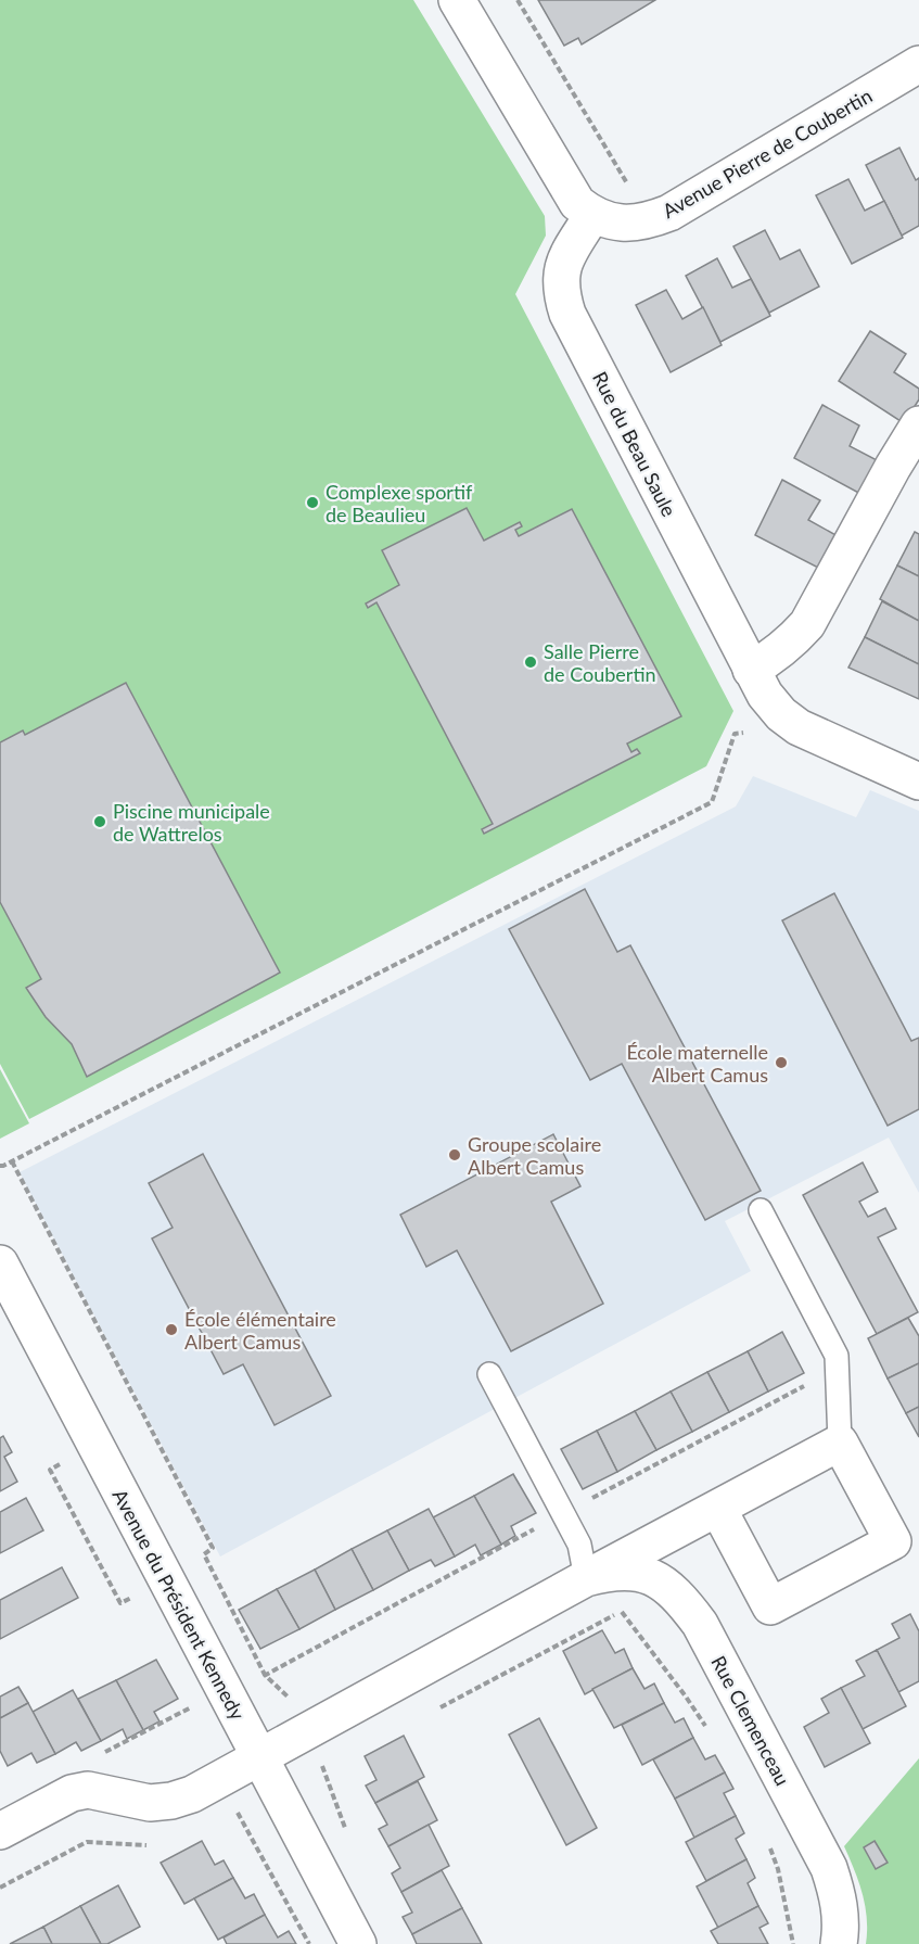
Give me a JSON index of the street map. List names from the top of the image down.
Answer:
{
  "streets": {
    "street": [
      "Avenue Pierre de Coubertin",
      "Rue du Beau Saule",
      "Avenue du Président Kennedy",
      "Rue Clemenceau"
    ]
  },
  "crossings": [
    ["Avenue Pierre de Coubertin", "Rue du Beau Saule"],
    ["Avenue du Président Kennedy", "Rue Clemenceau"]
  ],
  "places": [
    "Complexe sportif de Beaulieu",
    "Salle Pierre de Coubertin",
    "Piscine municipale de Wattrelos",
    "École maternelle Albert Camus",
    "Groupe scolaire Albert Camus",
    "École élémentaire Albert Camus"
  ]
}
